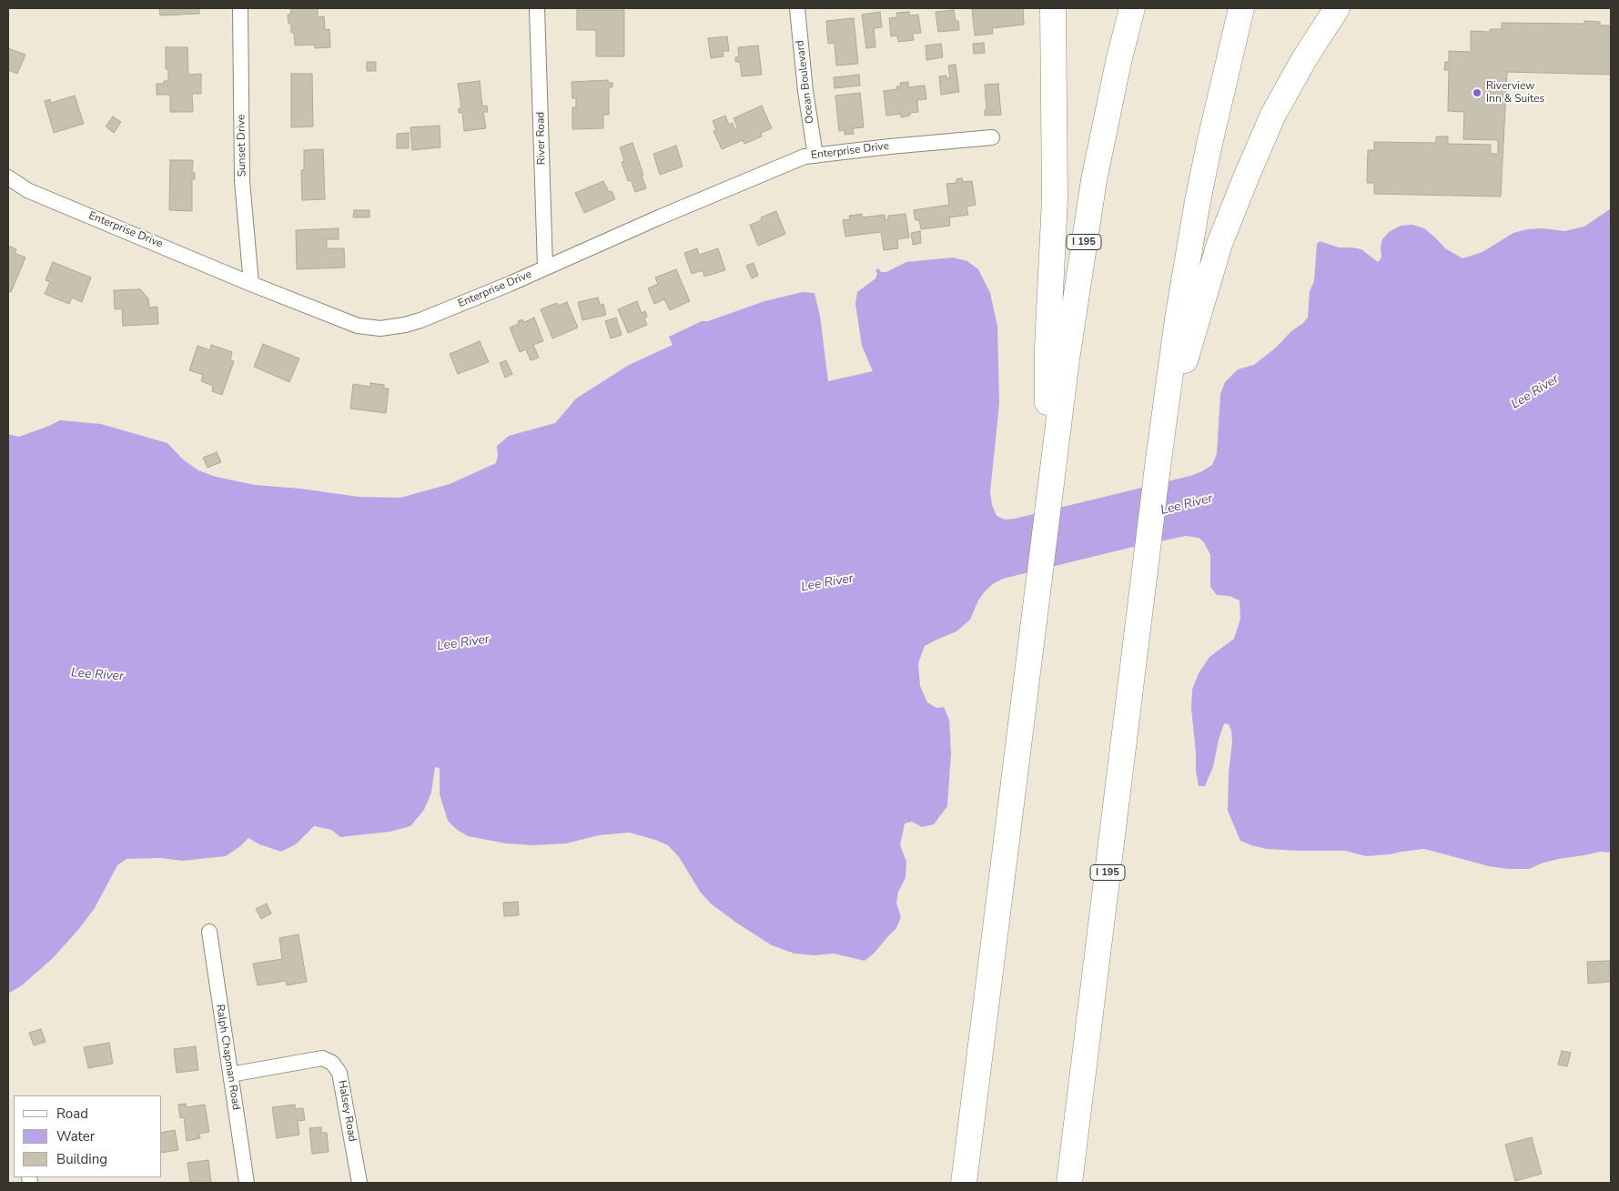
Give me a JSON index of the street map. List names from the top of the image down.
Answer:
{
  "streets": {
    "highway": ["I 195"],
    "street": [
      "Ocean Boulevard",
      "River Road",
      "Sunset Drive",
      "Enterprise Drive",
      "Ralph Chapman Road",
      "Halsey Road"
    ]
  },
  "crossings": [
    ["Ocean Boulevard", "Enterprise Drive"],
    ["River Road", "Enterprise Drive"],
    ["Sunset Drive", "Enterprise Drive"],
    ["Ralph Chapman Road", "Halsey Road"]
  ],
  "water": ["Lee River"],
  "places": ["Riverview Inn & Suites"],
  "legend": ["Road", "Water", "Building"]
}
